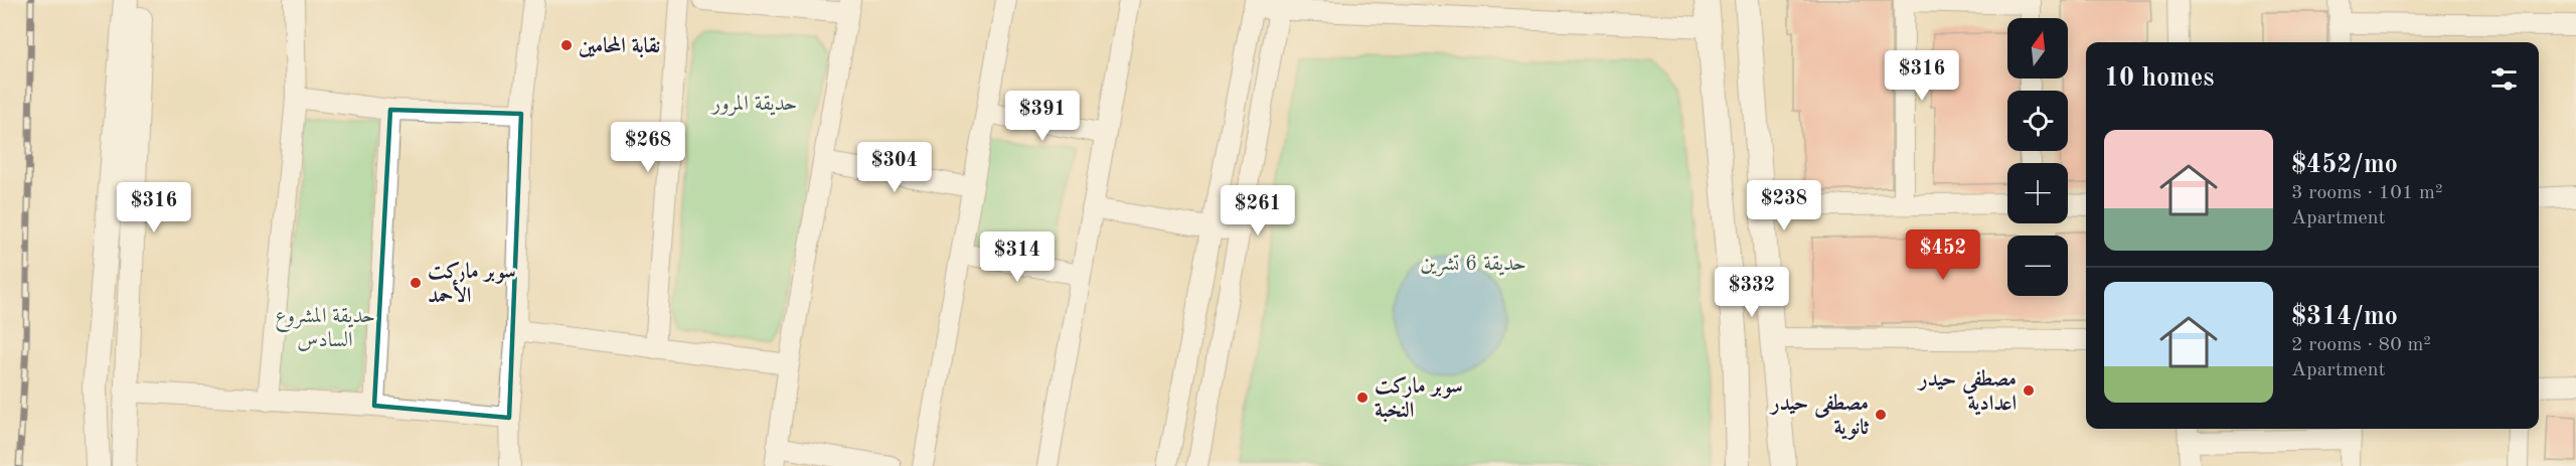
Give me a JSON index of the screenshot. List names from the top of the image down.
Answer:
{
  "parks": ["حديقة المرور", "حديقة 6 تشرين", "حديقة المشروع السادس"],
  "places": [
    "نقابة المحامين",
    "سوبر ماركت الأحمد",
    "مصطفى حيدر اعدادية",
    "سوبر ماركت النخبة",
    "مصطفى حيدر ثانوية"
  ],
  "north": "top",
  "page": {
    "map_buttons": ["+", "−"],
    "heading": "10 homes",
    "price": [
      "$316",
      "$391",
      "$268",
      "$304",
      "$238",
      "$316",
      "$261",
      "$452",
      "$314",
      "$332"
    ],
    "list": [
      {
        "name": "$452/mo",
        "note": "3 rooms · 101 m² · Apartment"
      },
      {
        "name": "$314/mo",
        "note": "2 rooms · 80 m² · Apartment"
      }
    ]
  }
}
